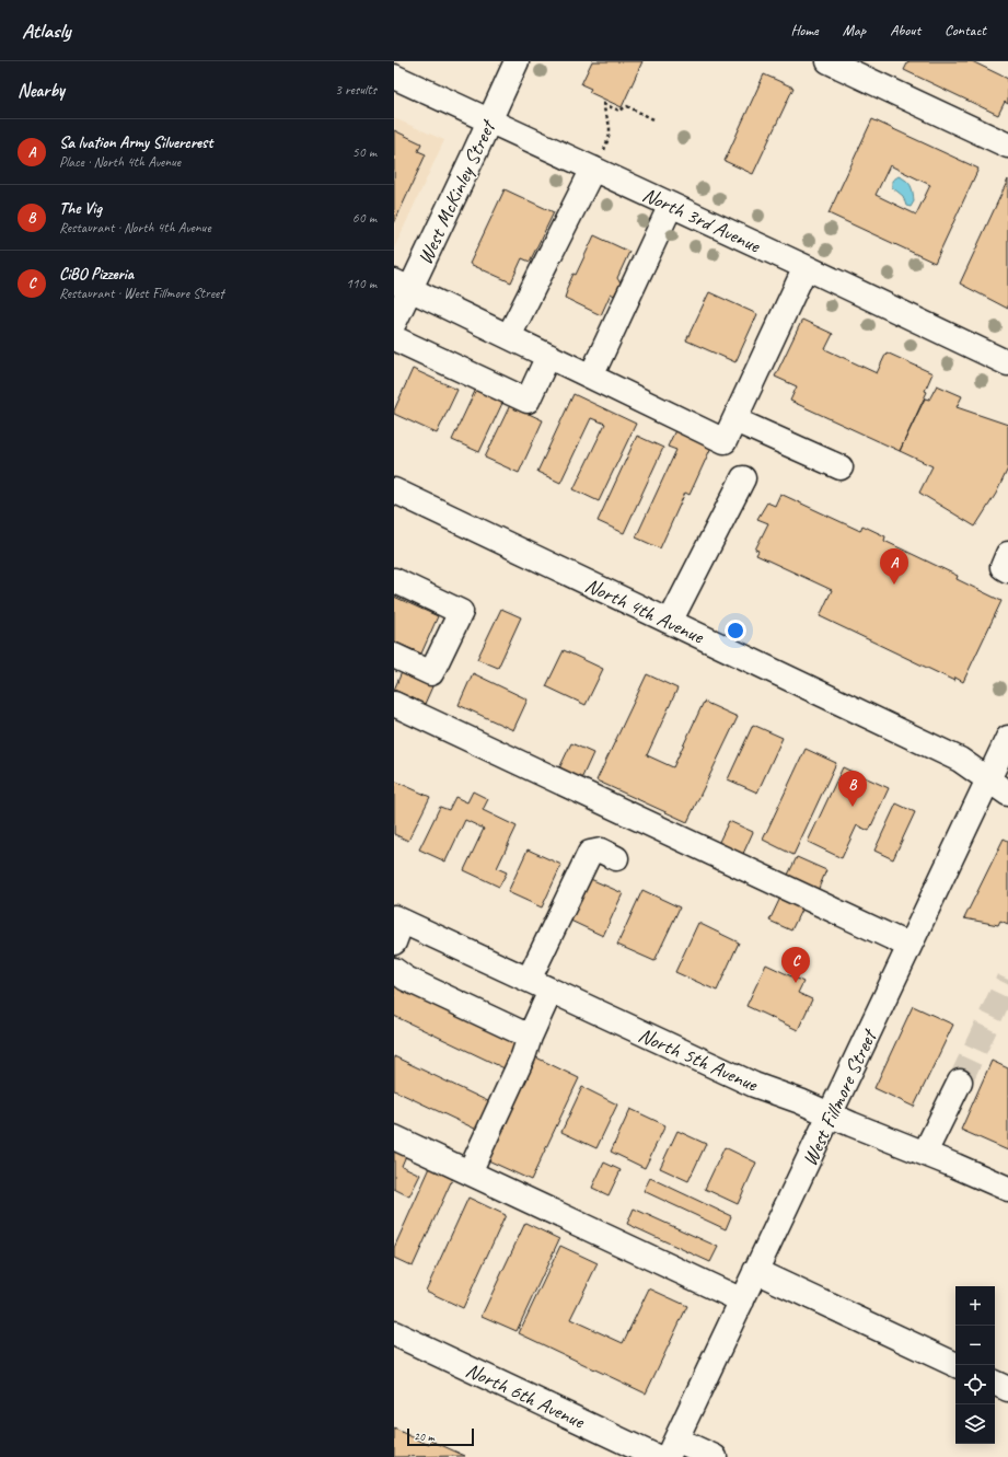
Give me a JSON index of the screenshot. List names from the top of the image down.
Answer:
{
  "streets": {
    "street": [
      "West McKinley Street",
      "North 3rd Avenue",
      "North 4th Avenue",
      "North 5th Avenue",
      "West Fillmore Street",
      "North 6th Avenue"
    ]
  },
  "crossings": [
    ["West McKinley Street", "North 3rd Avenue"],
    ["North 4th Avenue", "West Fillmore Street"],
    ["North 5th Avenue", "West Fillmore Street"]
  ],
  "scale_bar": "20 m",
  "page": {
    "header": "Atlasly",
    "nav": [
      "Home",
      "Map",
      "About",
      "Contact"
    ],
    "heading": ["Nearby", "3 results"],
    "list": [
      {
        "mark": "A",
        "name": "Sa lvation Army Silvercrest",
        "note": "Place · North 4th Avenue",
        "value": "50 m"
      },
      {
        "mark": "B",
        "name": "The Vig",
        "note": "Restaurant · North 4th Avenue",
        "value": "60 m"
      },
      {
        "mark": "C",
        "name": "CiBO Pizzeria",
        "note": "Restaurant · West Fillmore Street",
        "value": "110 m"
      }
    ],
    "pins": ["A", "B", "C"],
    "map_buttons": ["+", "−"],
    "scale": "20 m"
  }
}
